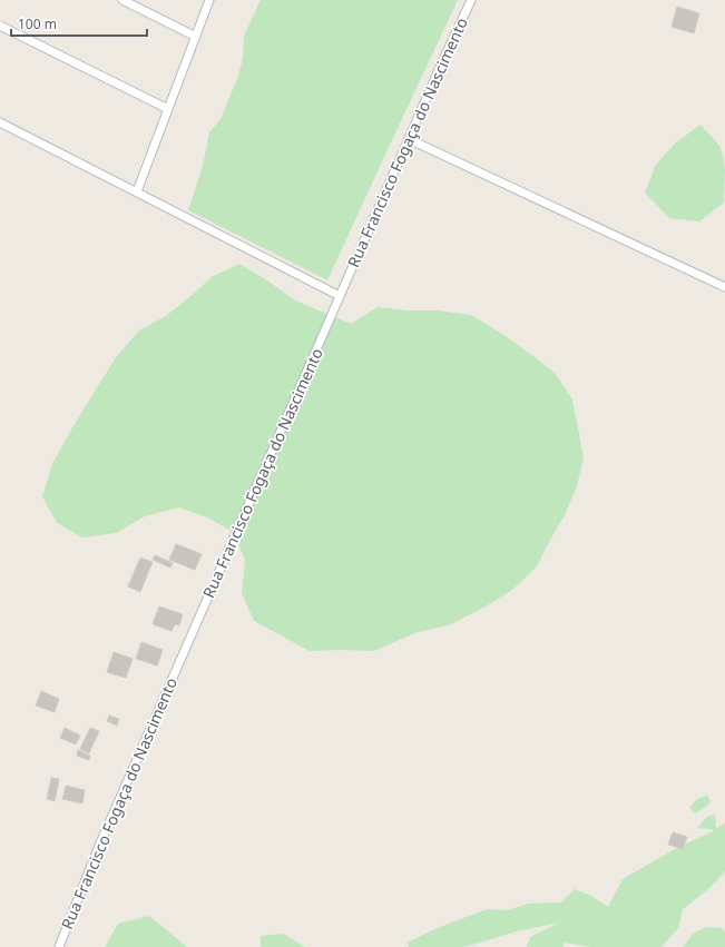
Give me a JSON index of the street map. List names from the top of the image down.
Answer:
{
  "streets": {
    "street": ["Rua Francisco Fogaça do Nascimento"]
  },
  "scale_bar": "100 m"
}
